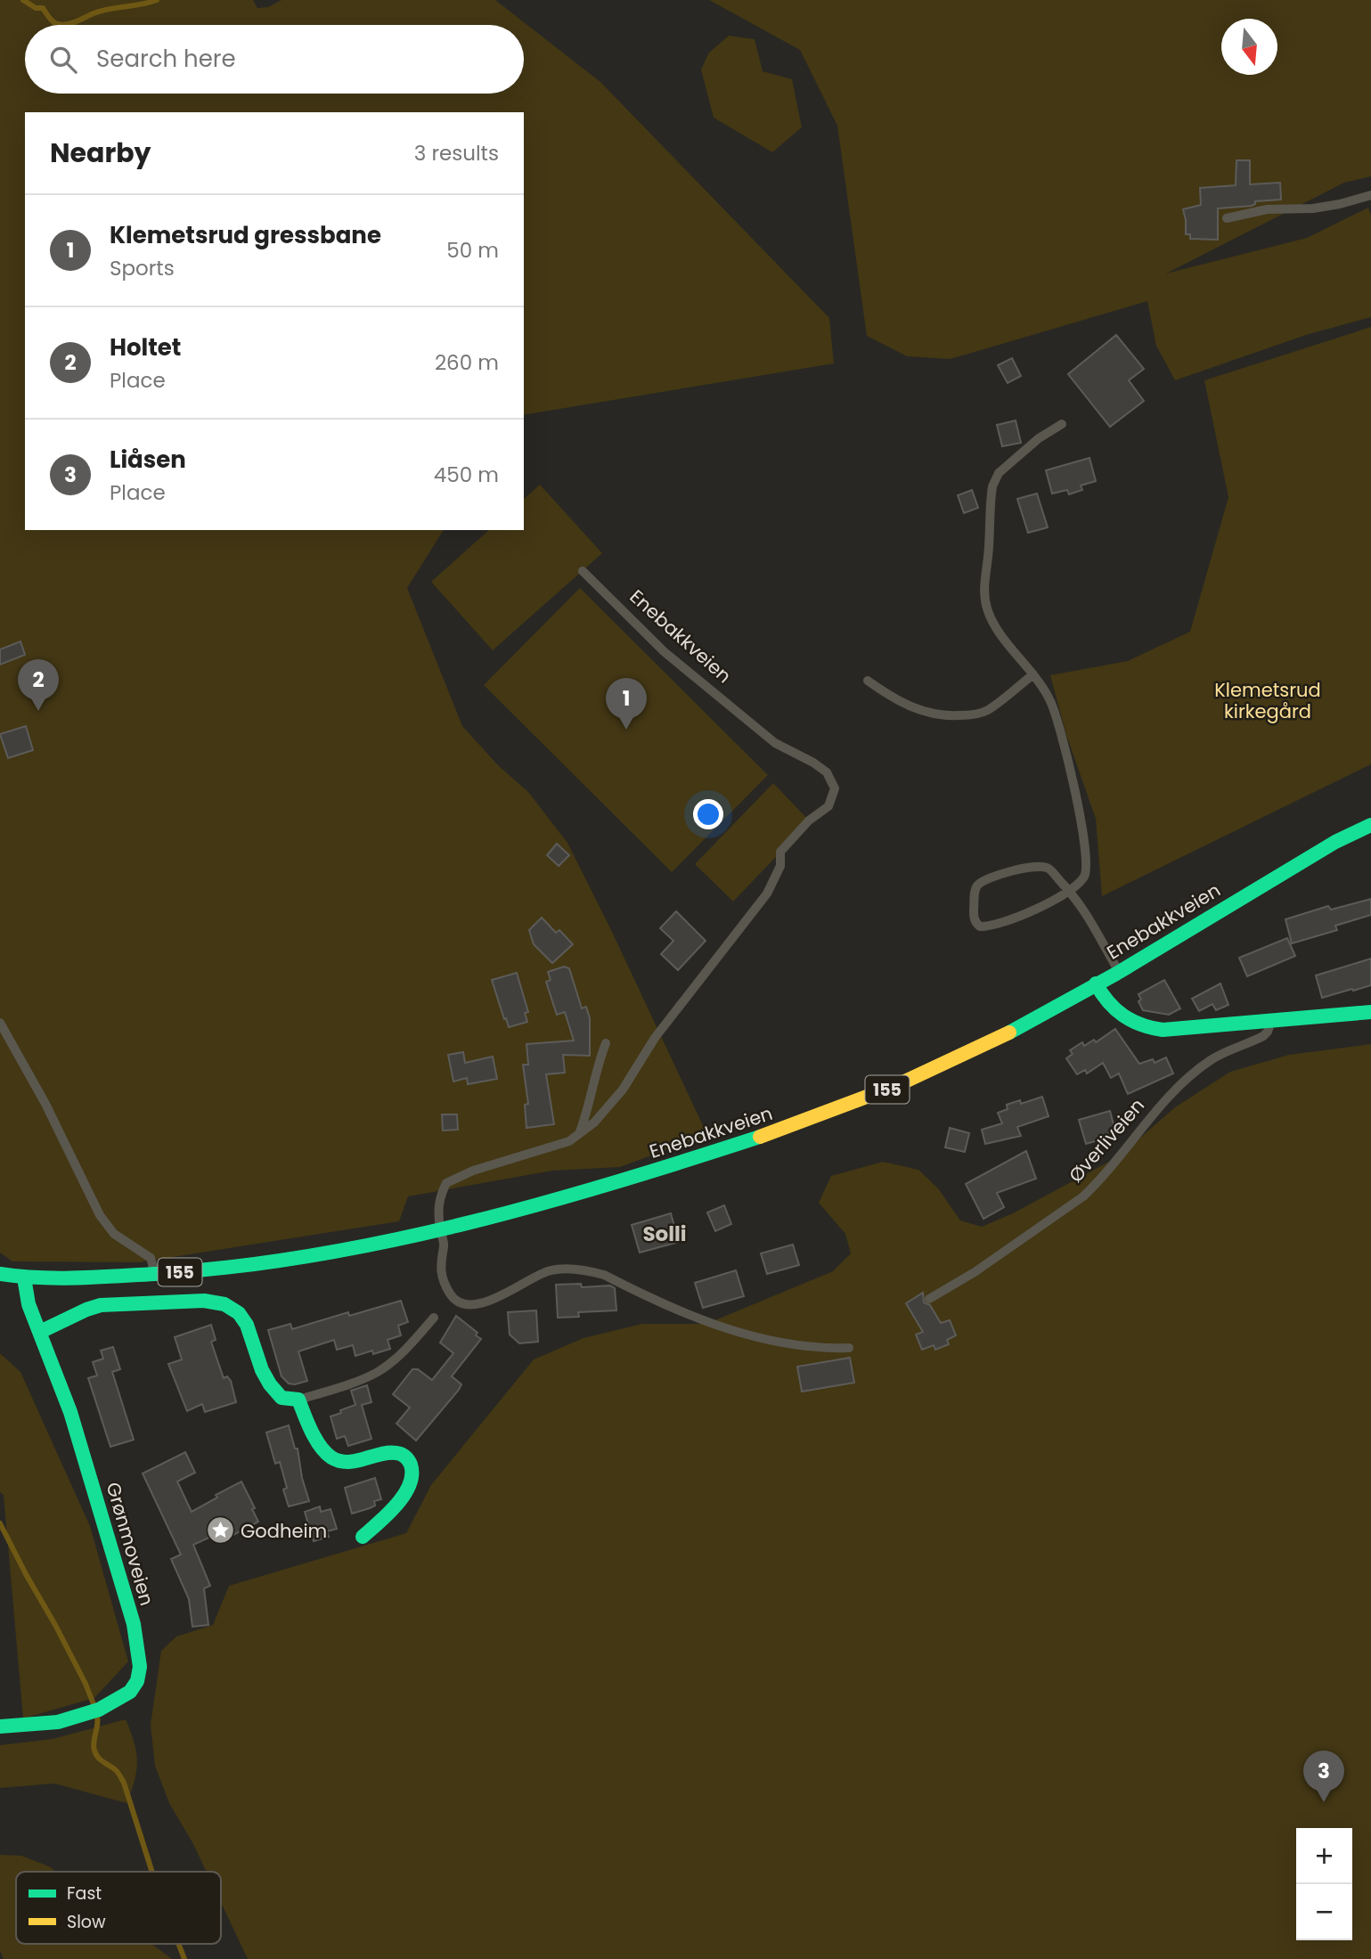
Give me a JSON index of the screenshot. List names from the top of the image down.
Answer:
{
  "streets": {
    "main road": ["Enebakkveien", "155", "Grønmoveien"],
    "lane": ["Øverliveien"]
  },
  "crossings": [
    ["Enebakkveien", "Grønmoveien"]
  ],
  "districts": ["Solli"],
  "parks": ["Klemetsrud kirkegård"],
  "places": {
    "place": ["Godheim"]
  },
  "legend": ["Fast", "Slow"],
  "north": "bottom",
  "page": {
    "search": "Search here",
    "heading": ["Nearby", "3 results"],
    "list": [
      {
        "mark": "1",
        "name": "Klemetsrud gressbane",
        "note": "Sports",
        "value": "50 m"
      },
      {
        "mark": "2",
        "name": "Holtet",
        "note": "Place",
        "value": "260 m"
      },
      {
        "mark": "3",
        "name": "Liåsen",
        "note": "Place",
        "value": "450 m"
      }
    ],
    "pins": ["2", "1", "3"],
    "map_buttons": ["+", "−"]
  }
}
